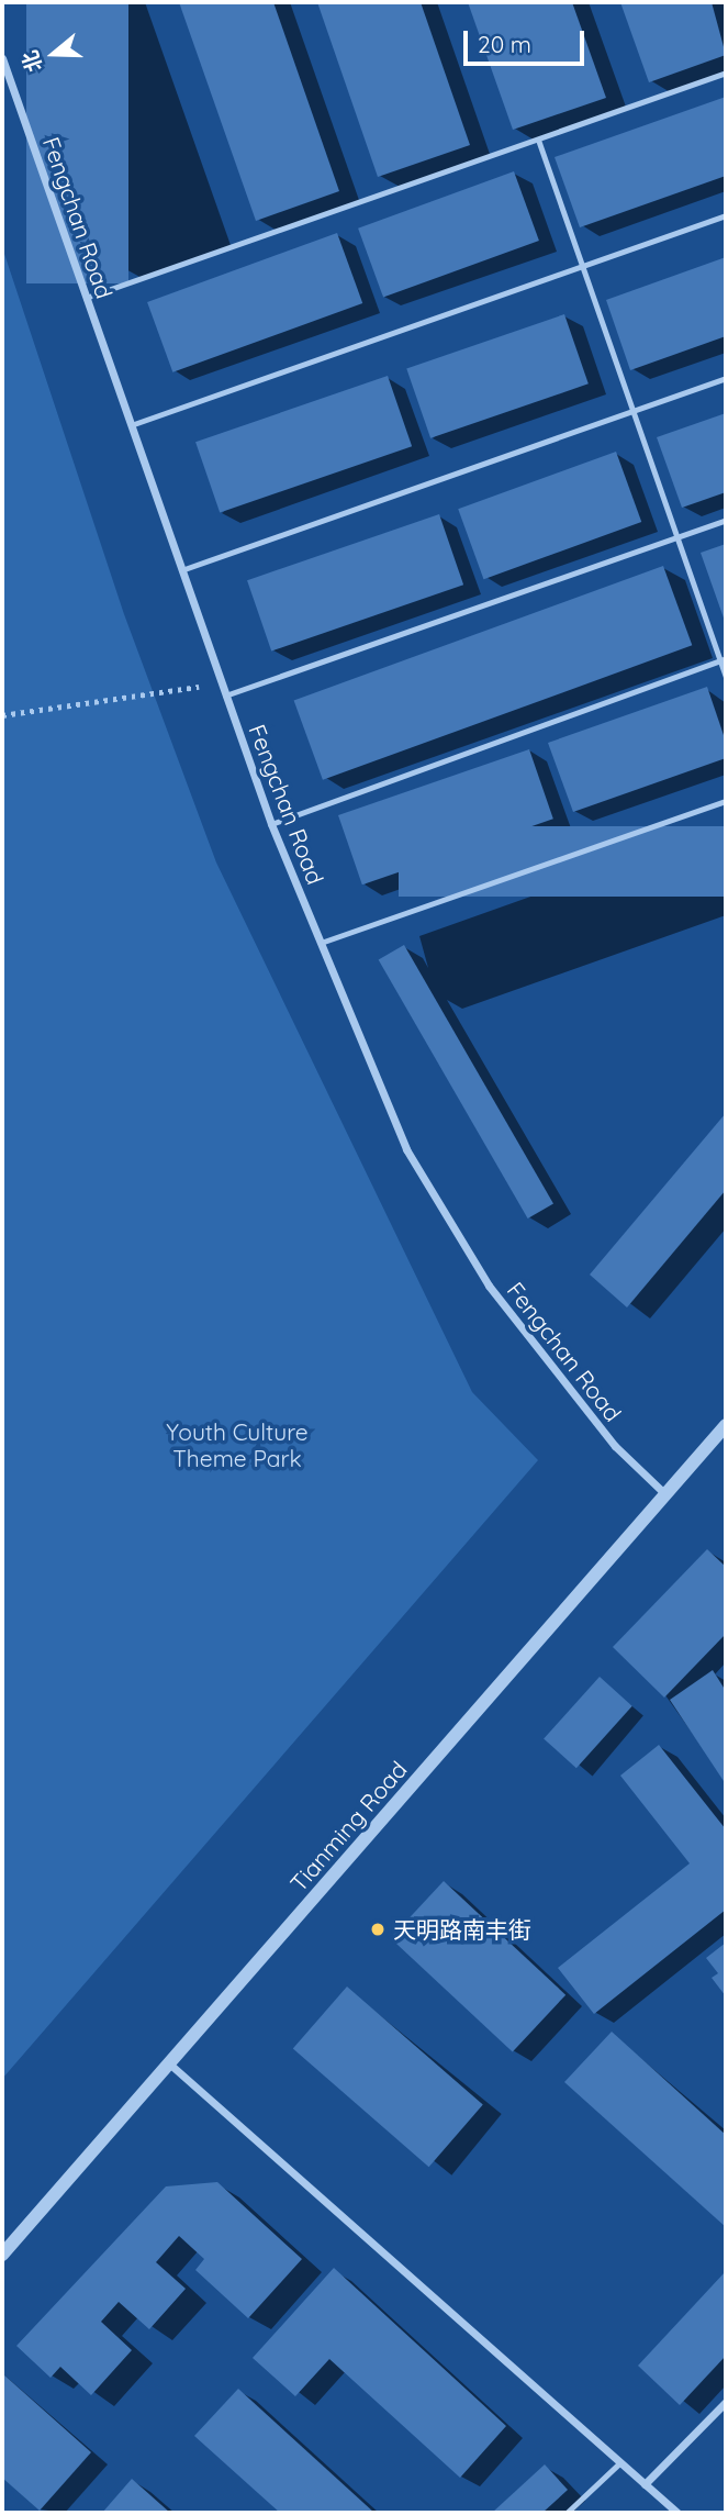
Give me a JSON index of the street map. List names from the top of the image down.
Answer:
{
  "streets": {
    "street": ["Fengchan Road", "Tianming Road"]
  },
  "crossings": [
    ["Fengchan Road", "Tianming Road"]
  ],
  "parks": ["Youth Culture Theme Park"],
  "places": ["天明路南丰街"],
  "scale_bar": "20 m",
  "north": "left"
}
